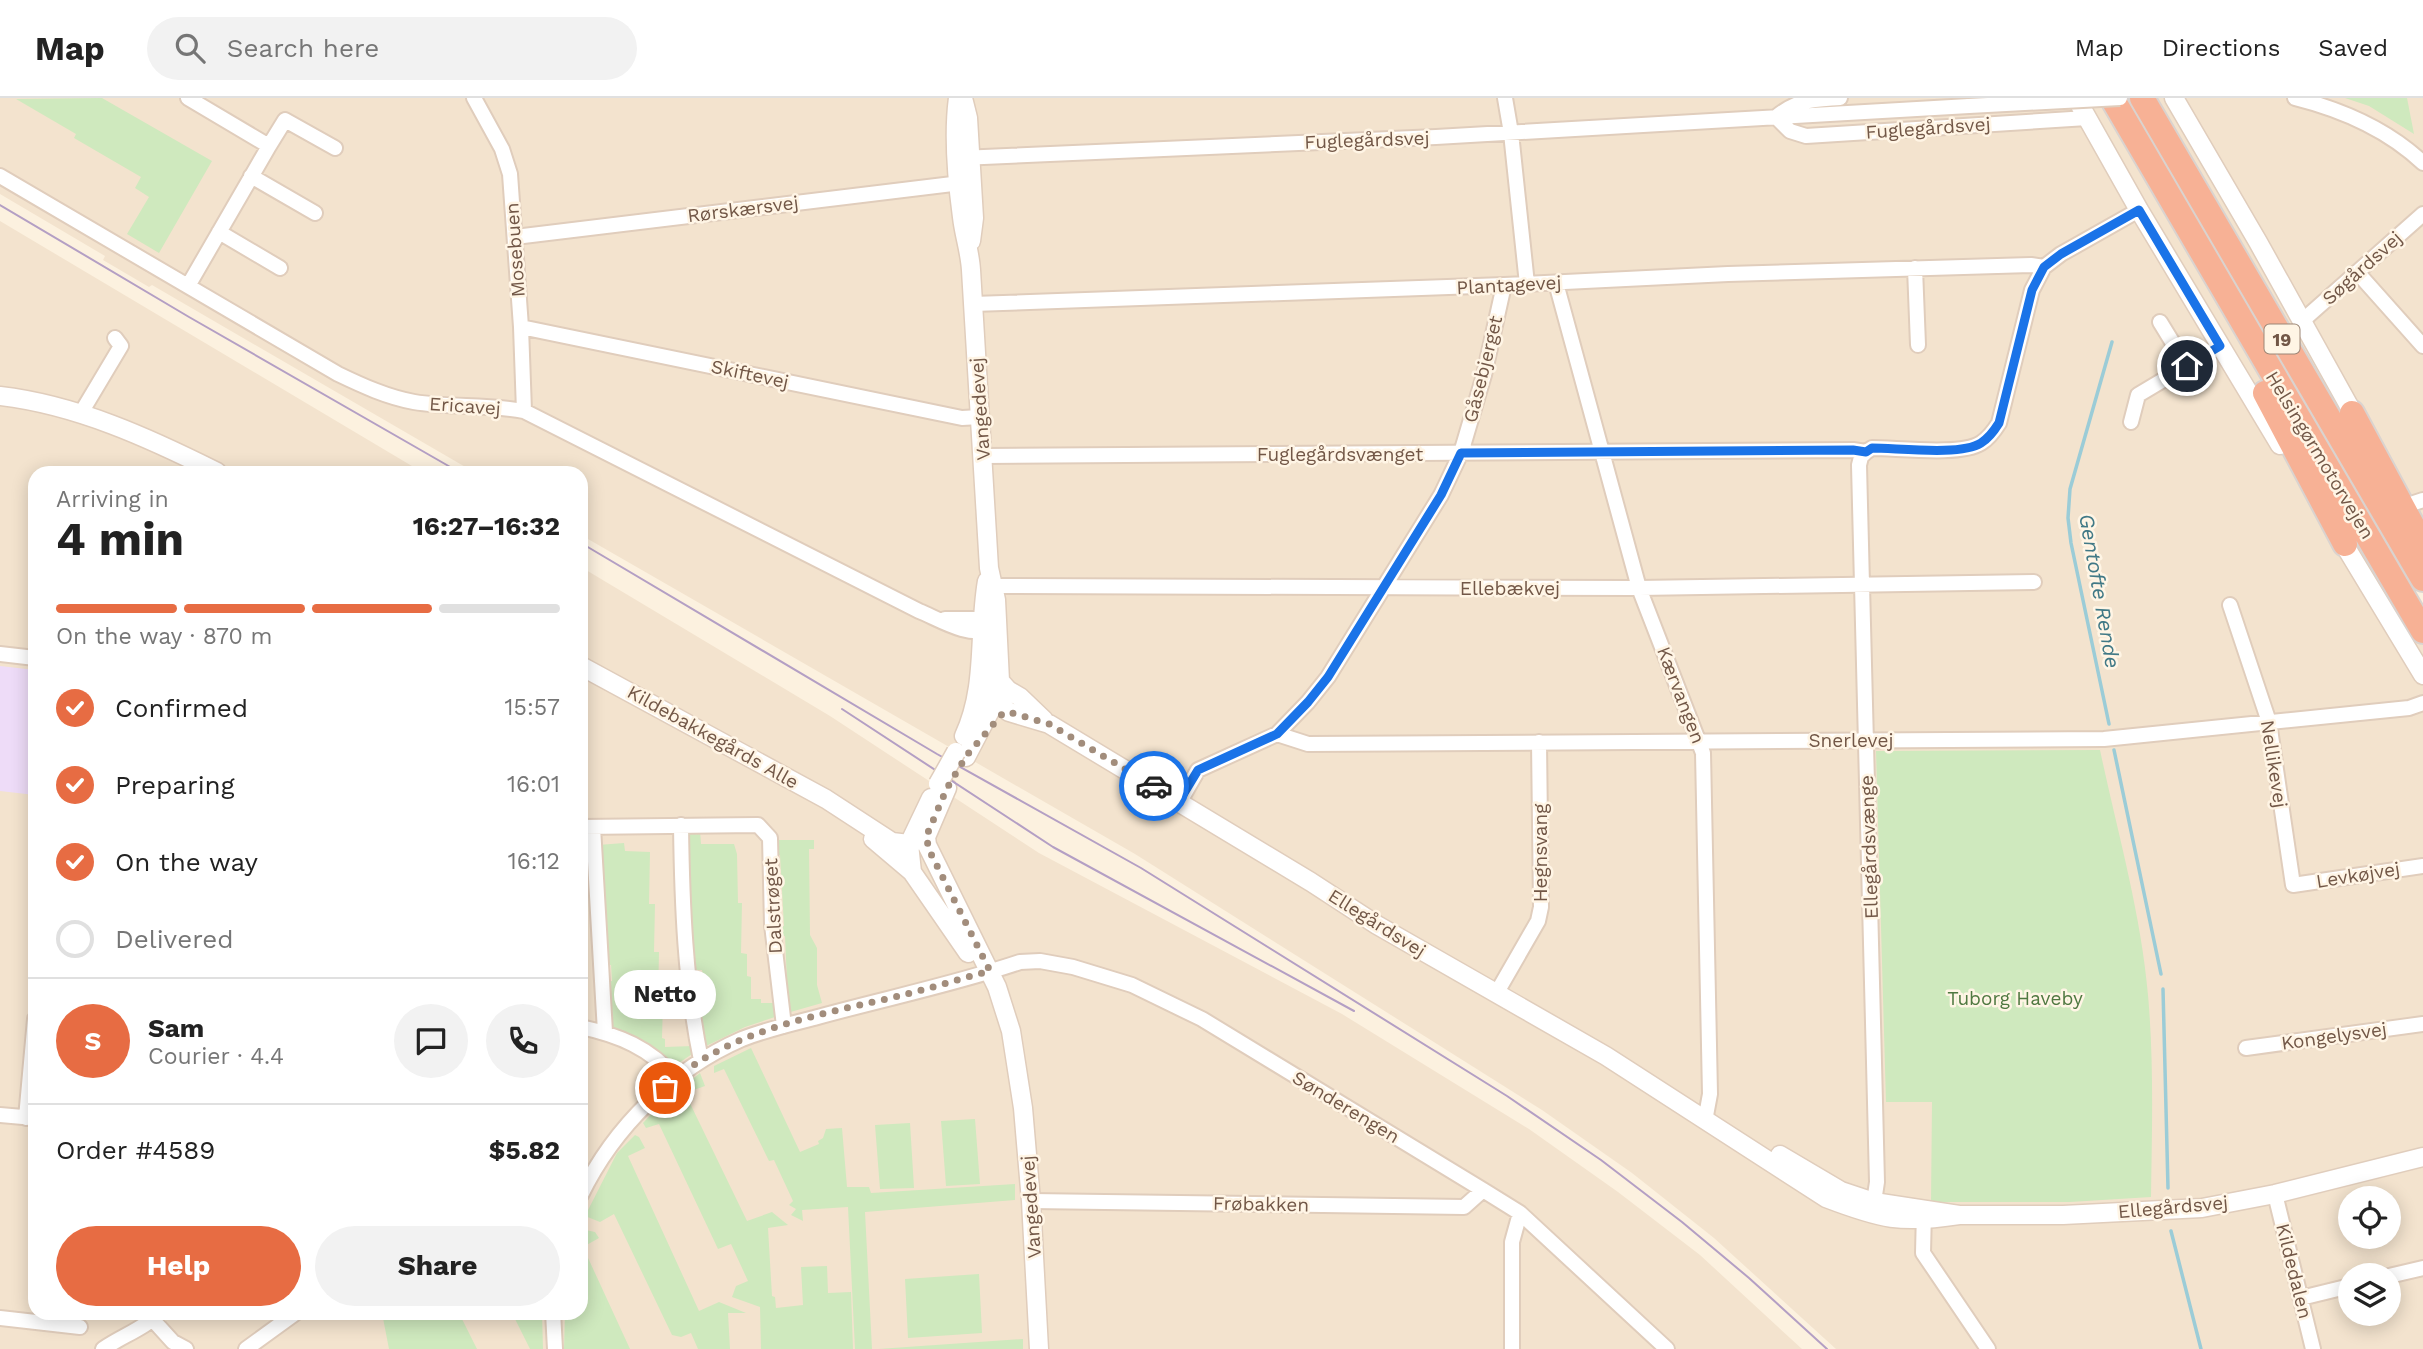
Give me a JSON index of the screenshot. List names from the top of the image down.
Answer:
{
  "streets": {
    "highway": ["19", "Helsingørmotorvejen"],
    "street": [
      "Fuglegårdsvej",
      "Rørskærsvej",
      "Mosebuen",
      "Søgårdsvej",
      "Plantagevej",
      "Gåsebjerget",
      "Skiftevej",
      "Ericavej",
      "Vangedevej",
      "Fuglegårdsvænget",
      "Ellebækvej",
      "Kærvangen",
      "Kildebakkegårds Alle",
      "Snerlevej",
      "Nellikevej",
      "Ellegårdsvænge",
      "Hegnsvang",
      "Levkøjvej",
      "Dalstrøget",
      "Ellegårdsvej",
      "Kongelysvej",
      "Sønderengen",
      "Frøbakken",
      "Kildedalen"
    ]
  },
  "crossings": [
    ["Fuglegårdsvej", "Vangedevej"],
    ["Rørskærsvej", "Mosebuen"],
    ["Rørskærsvej", "Vangedevej"],
    ["Mosebuen", "Skiftevej"],
    ["Mosebuen", "Ericavej"],
    ["Plantagevej", "Gåsebjerget"],
    ["Plantagevej", "Vangedevej"],
    ["Plantagevej", "Fuglegårdsvænget"],
    ["Plantagevej", "Kærvangen"],
    ["Gåsebjerget", "Fuglegårdsvænget"],
    ["Gåsebjerget", "Ellebækvej"],
    ["Gåsebjerget", "Snerlevej"],
    ["Gåsebjerget", "Ellegårdsvej"],
    ["Skiftevej", "Vangedevej"],
    ["Ericavej", "Vangedevej"],
    ["Vangedevej", "Fuglegårdsvænget"],
    ["Vangedevej", "Ellebækvej"],
    ["Vangedevej", "Kildebakkegårds Alle"],
    ["Vangedevej", "Ellegårdsvej"],
    ["Vangedevej", "Sønderengen"],
    ["Vangedevej", "Frøbakken"],
    ["Fuglegårdsvænget", "Kærvangen"],
    ["Fuglegårdsvænget", "Ellegårdsvænge"],
    ["Ellebækvej", "Kærvangen"],
    ["Ellebækvej", "Ellegårdsvænge"],
    ["Kærvangen", "Snerlevej"],
    ["Kærvangen", "Ellegårdsvej"],
    ["Snerlevej", "Nellikevej"],
    ["Snerlevej", "Ellegårdsvænge"],
    ["Snerlevej", "Hegnsvang"],
    ["Nellikevej", "Levkøjvej"],
    ["Ellegårdsvænge", "Ellegårdsvej"],
    ["Hegnsvang", "Ellegårdsvej"],
    ["Ellegårdsvej", "Kildedalen"],
    ["Sønderengen", "Frøbakken"]
  ],
  "water": ["Gentofte Rende"],
  "parks": ["Tuborg Haveby"],
  "places": ["Netto"],
  "page": {
    "header": "Map",
    "search": "Search here",
    "nav": ["Map", "Directions", "Saved"],
    "heading": ["4 min", "Arriving in", "16:27–16:32"],
    "panel": [
      "Sam",
      "Courier · 4.4",
      "Order #4589",
      "$5.82"
    ],
    "bar": "On the way · 870 m",
    "list": [
      ["Confirmed", "15:57"],
      ["Preparing", "16:01"],
      ["On the way", "16:12"],
      "Delivered"
    ],
    "bubble": "Netto",
    "round": "S",
    "buttons": ["Help", "Share"]
  }
}
